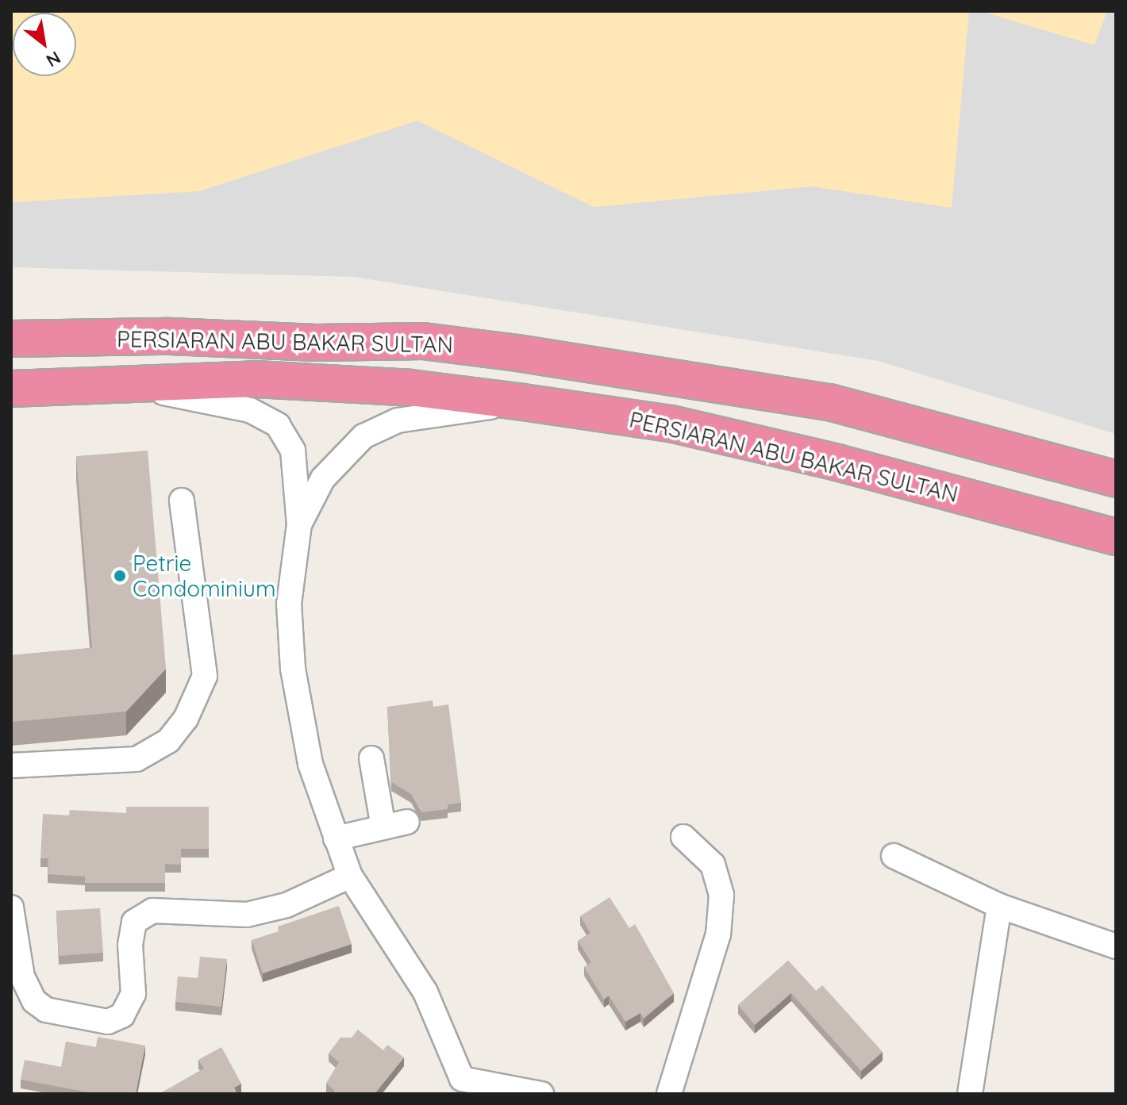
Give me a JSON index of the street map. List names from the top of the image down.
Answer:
{
  "streets": {
    "highway": ["PERSIARAN ABU BAKAR SULTAN"]
  },
  "places": ["Petrie Condominium"],
  "north": "bottom right"
}
